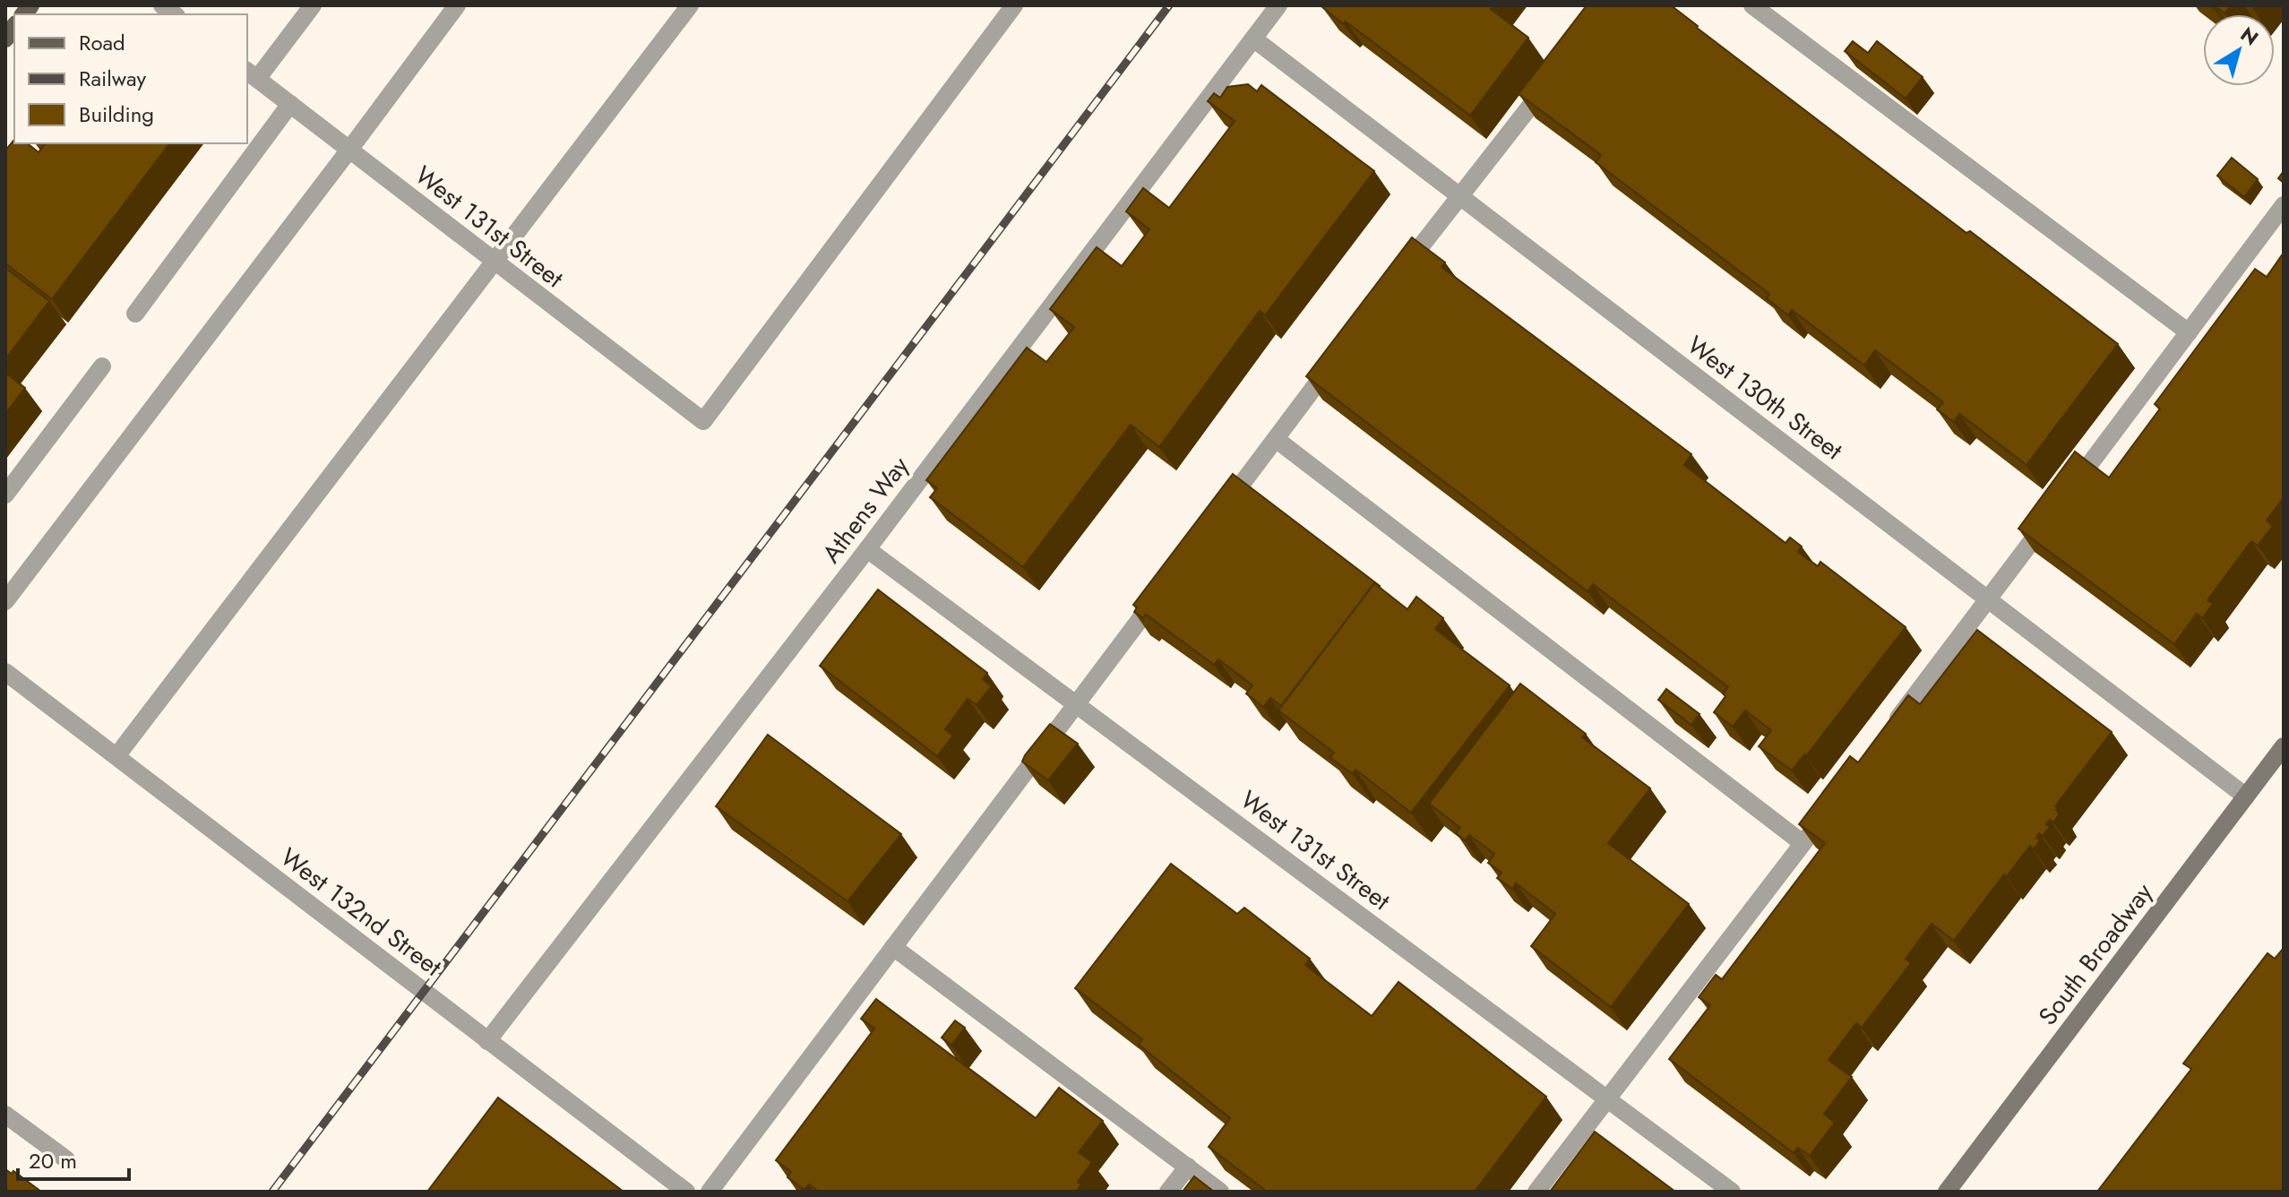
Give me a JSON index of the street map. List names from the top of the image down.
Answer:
{
  "streets": {
    "main road": ["South Broadway"],
    "street": [
      "West 131st Street",
      "West 130th Street",
      "Athens Way",
      "West 132nd Street"
    ]
  },
  "crossings": [
    ["West 131st Street", "Athens Way"],
    ["West 130th Street", "Athens Way"],
    ["West 130th Street", "South Broadway"],
    ["Athens Way", "West 132nd Street"]
  ],
  "legend": ["Road", "Railway", "Building"],
  "scale_bar": "20 m",
  "north": "top right"
}
